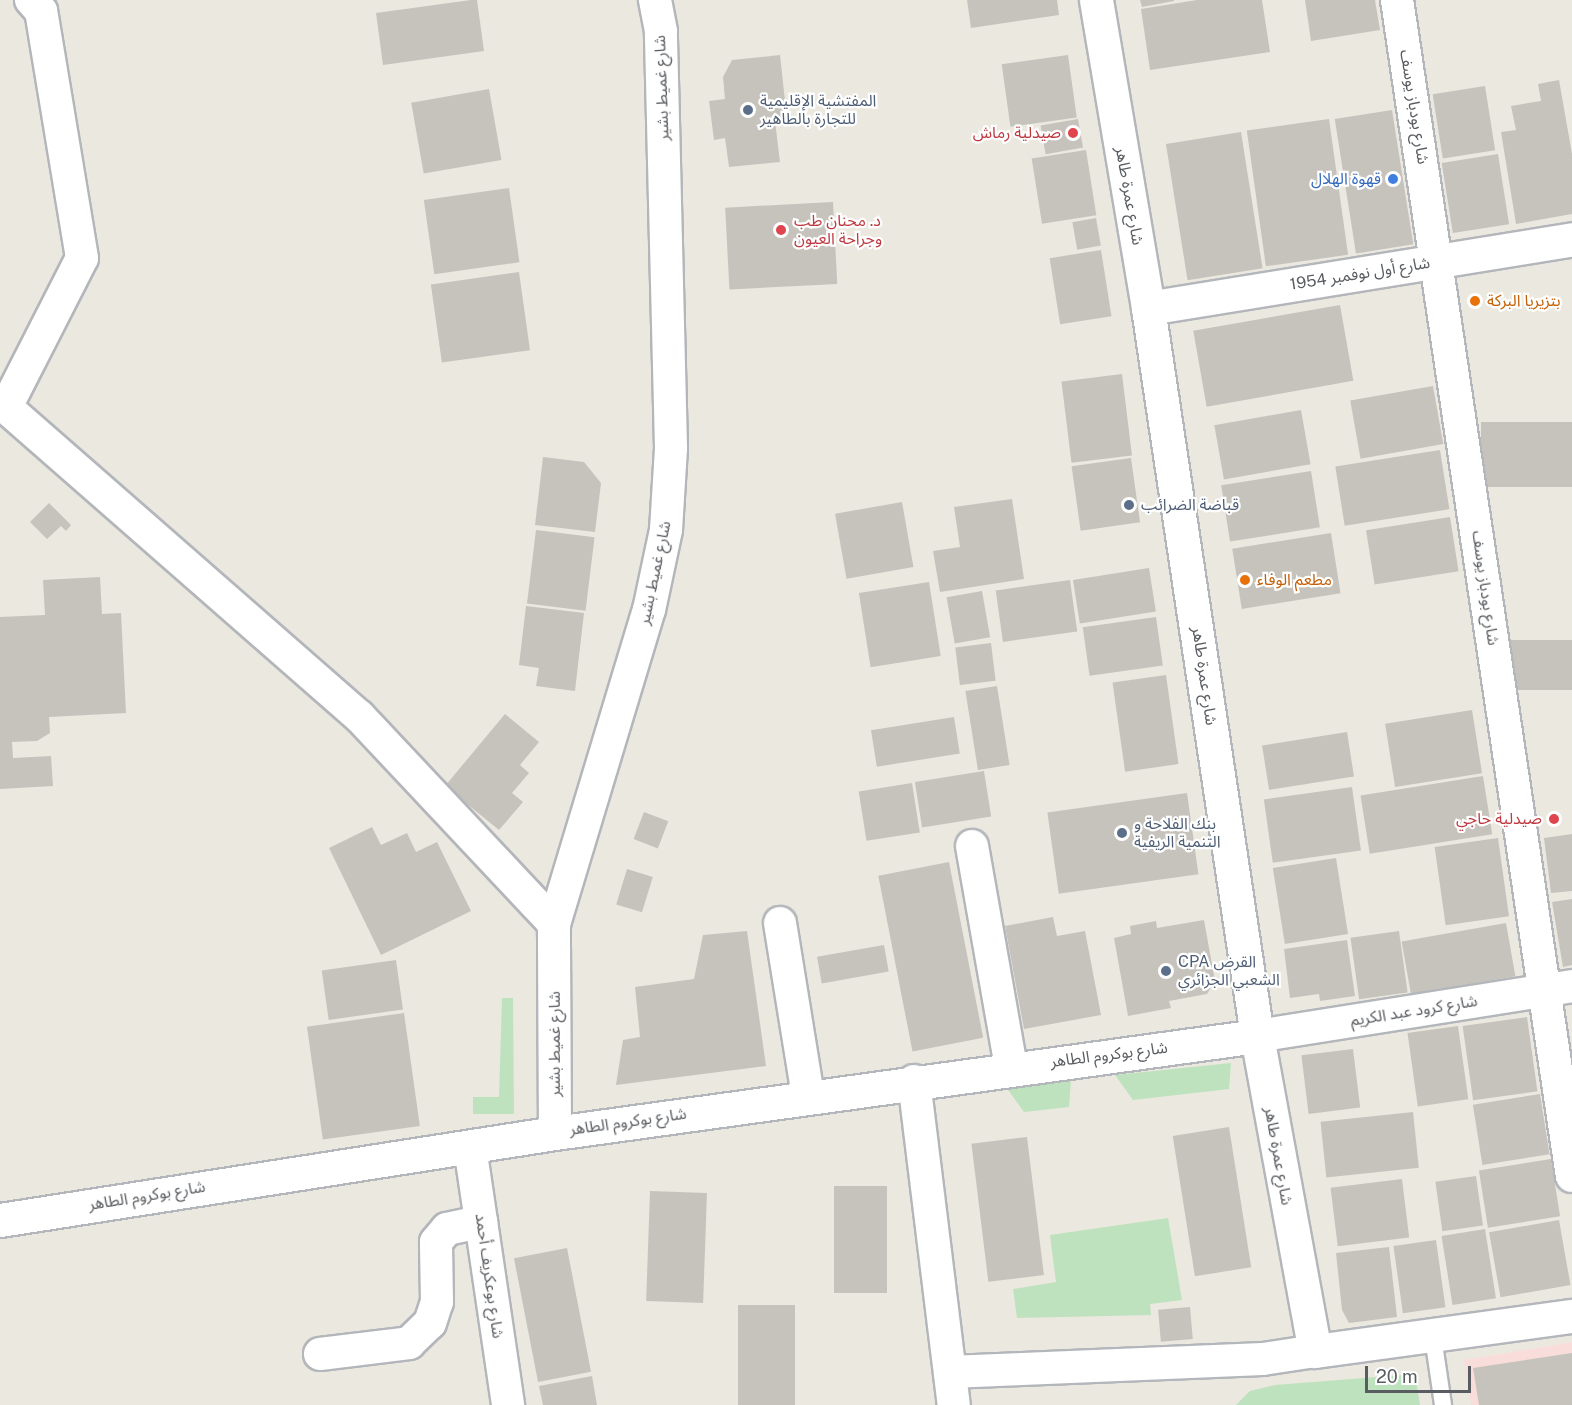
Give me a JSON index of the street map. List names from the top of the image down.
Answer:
{
  "streets": {
    "main road": ["شارع عمرة طاهر", "شارع أول نوفمبر 1954", "شارع بوكروم الطاهر"],
    "street": [
      "شارع غميط بشير",
      "شارع بودباز يوسف",
      "شارع كرود عبد الكريم",
      "شارع بوعكريف أحمد"
    ]
  },
  "crossings": [
    ["شارع غميط بشير", "شارع بوكروم الطاهر"],
    ["شارع بودباز يوسف", "شارع أول نوفمبر 1954"],
    ["شارع بودباز يوسف", "شارع كرود عبد الكريم"],
    ["شارع عمرة طاهر", "شارع أول نوفمبر 1954"],
    ["شارع عمرة طاهر", "شارع كرود عبد الكريم"],
    ["شارع عمرة طاهر", "شارع بوكروم الطاهر"],
    ["شارع كرود عبد الكريم", "شارع بوكروم الطاهر"],
    ["شارع بوكروم الطاهر", "شارع بوعكريف أحمد"]
  ],
  "places": [
    "المفتشية الإقليمية للتجارة بالطاهير",
    "صيدلية رماش",
    "قهوة الهلال",
    "د. محنان طب وجراحة العيون",
    "بتزيريا البركة",
    "قباضة الضرائب",
    "مطعم الوفاء",
    "صيدلية حاجي",
    "بنك الفلاحة و التنمية الريفية",
    "CPA القرض الشعبي الجزائري"
  ],
  "scale_bar": "20 m"
}
